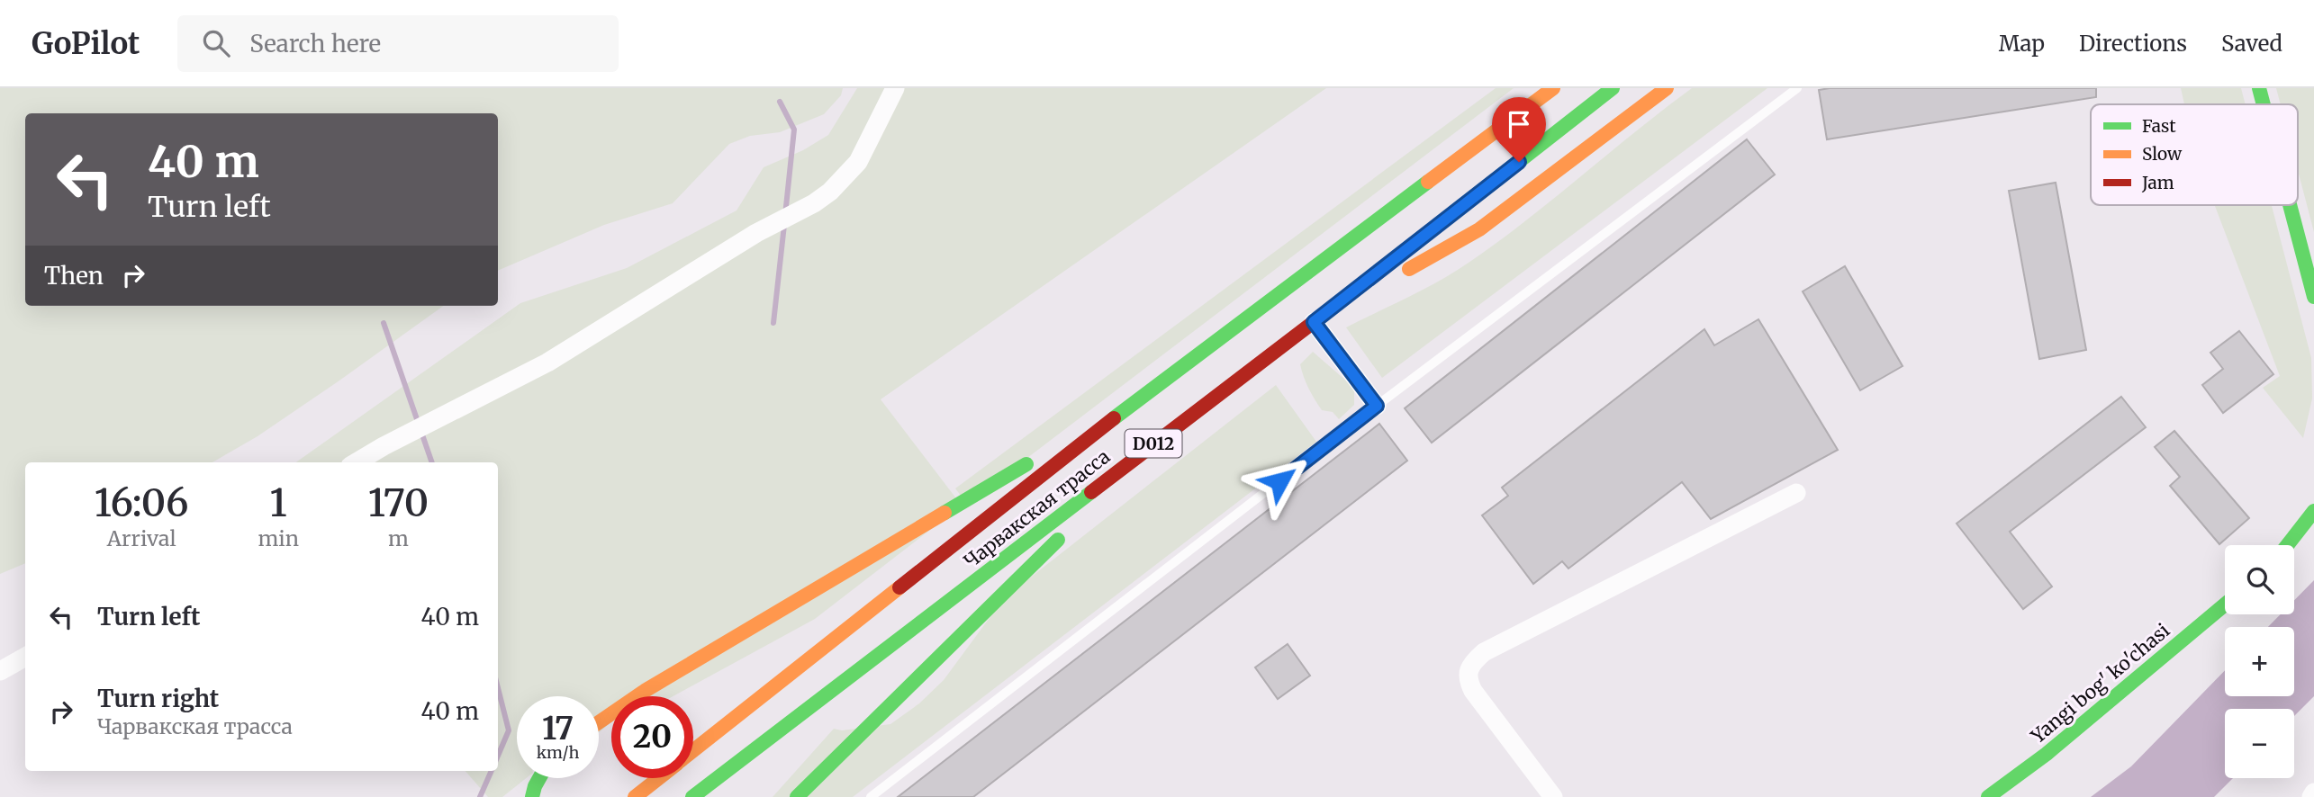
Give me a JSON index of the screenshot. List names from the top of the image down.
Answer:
{
  "streets": {
    "main road": ["D012", "Чарвакская трасса", "Yangi bog' ko'chasi"]
  },
  "legend": ["Fast", "Slow", "Jam"],
  "page": {
    "header": "GoPilot",
    "search": "Search here",
    "nav": ["Map", "Directions", "Saved"],
    "turn": ["40 m", "Turn left"],
    "then": "Then",
    "eta": [
      "16:06",
      "Arrival",
      "1",
      "min",
      "170",
      "m"
    ],
    "map_buttons": ["+", "−"],
    "list": [
      {
        "name": "Turn left",
        "value": "40 m"
      },
      {
        "name": "Turn right",
        "note": "Чарвакская трасса",
        "value": "40 m"
      }
    ],
    "speed": "17 km/h",
    "limit": "20"
  }
}
